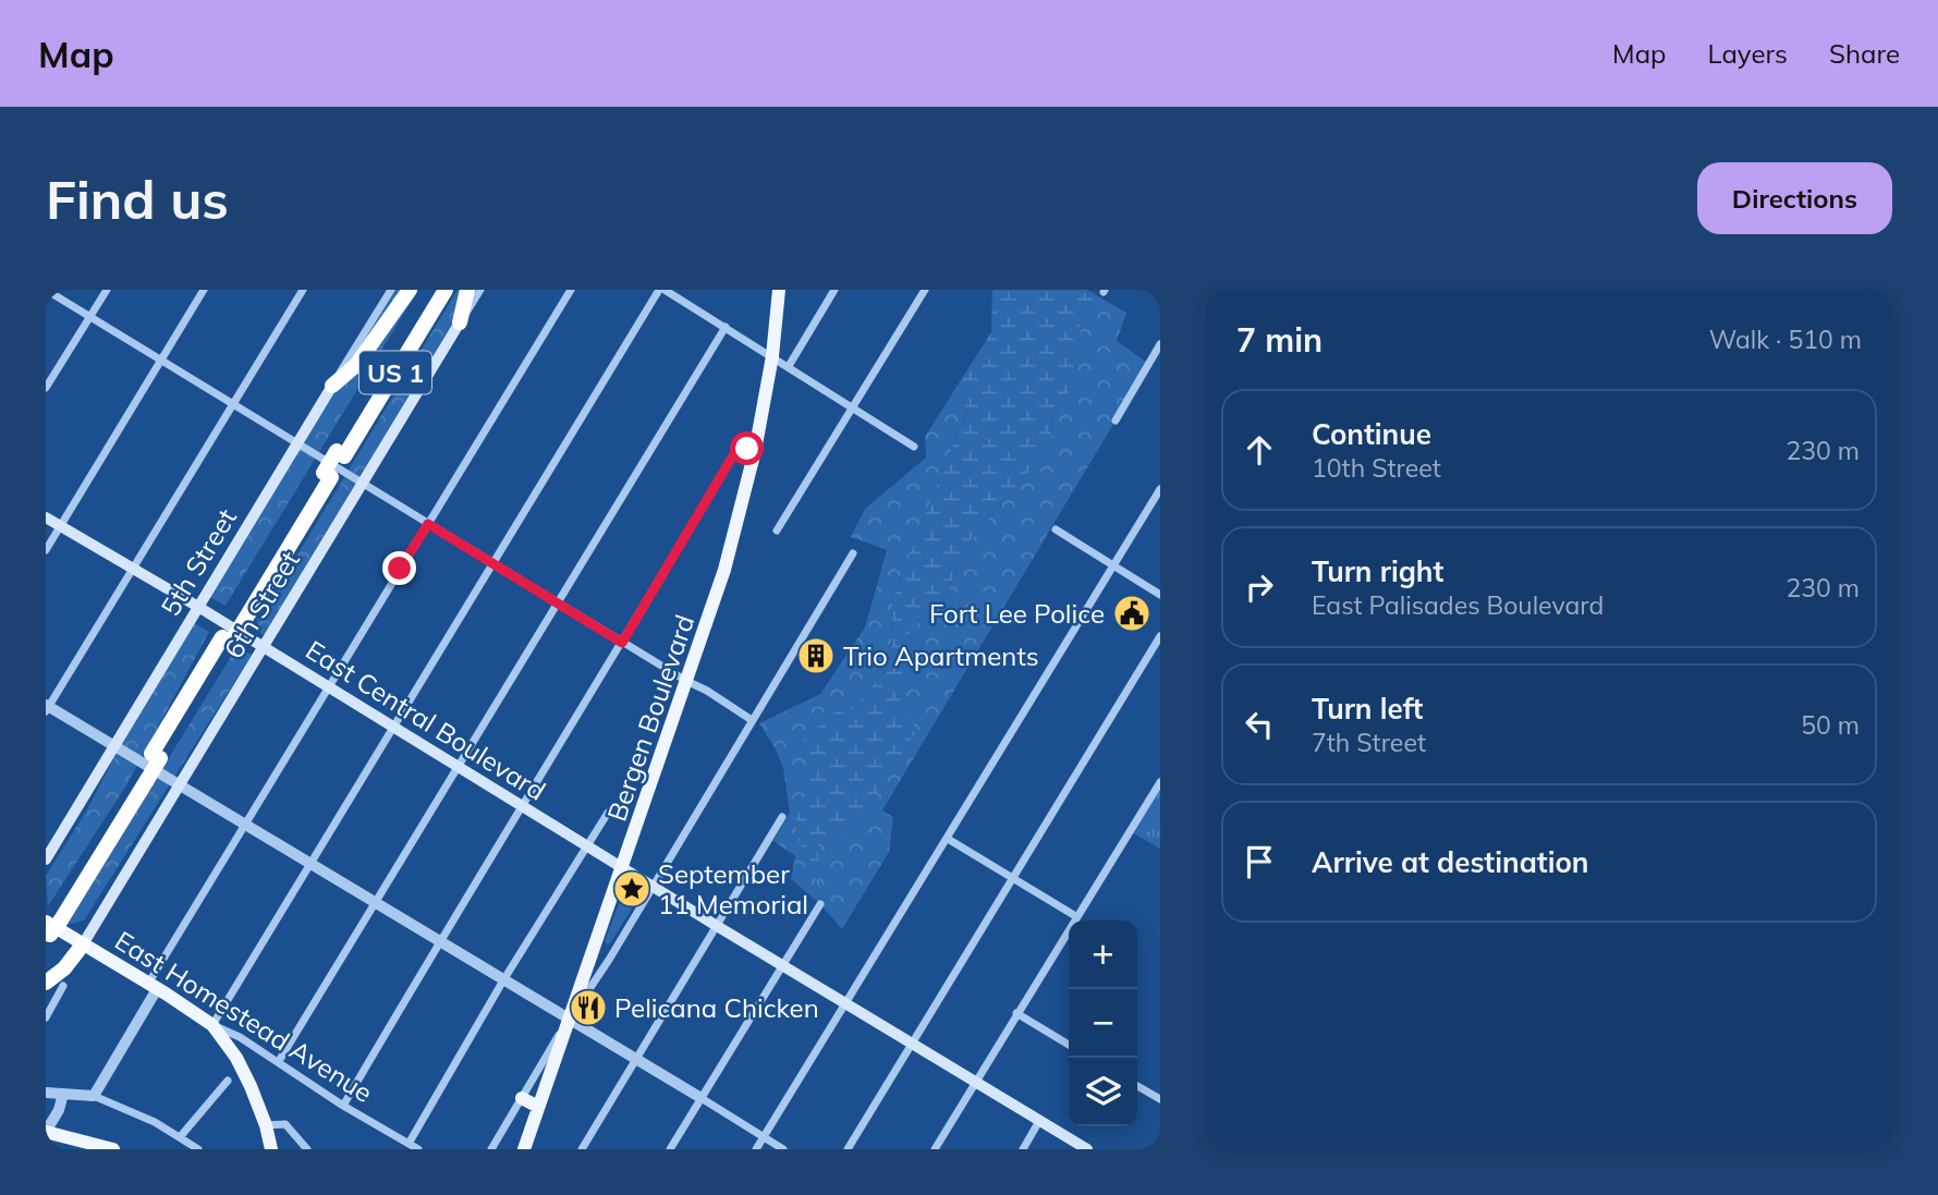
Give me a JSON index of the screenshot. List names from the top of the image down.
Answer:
{
  "streets": {
    "highway": ["US 1"],
    "main road": [
      "5th Street",
      "6th Street",
      "Bergen Boulevard",
      "East Central Boulevard",
      "East Homestead Avenue"
    ]
  },
  "crossings": [
    ["US 1", "East Homestead Avenue"],
    ["5th Street", "East Central Boulevard"],
    ["6th Street", "East Central Boulevard"],
    ["6th Street", "East Homestead Avenue"],
    ["Bergen Boulevard", "East Central Boulevard"]
  ],
  "places": {
    "public building": ["Fort Lee Police"],
    "building": ["Trio Apartments"],
    "place": ["September 11 Memorial"],
    "restaurant": ["Pelicana Chicken"]
  },
  "page": {
    "header": "Map",
    "nav": ["Map", "Layers", "Share"],
    "buttons": "Directions",
    "title": "Find us",
    "heading": ["7 min", "Walk · 510 m"],
    "list": [
      ["Continue", "10th Street", "230 m"],
      ["Turn right", "East Palisades Boulevard", "230 m"],
      ["Turn left", "7th Street", "50 m"],
      "Arrive at destination"
    ],
    "map_buttons": ["+", "−"]
  }
}
